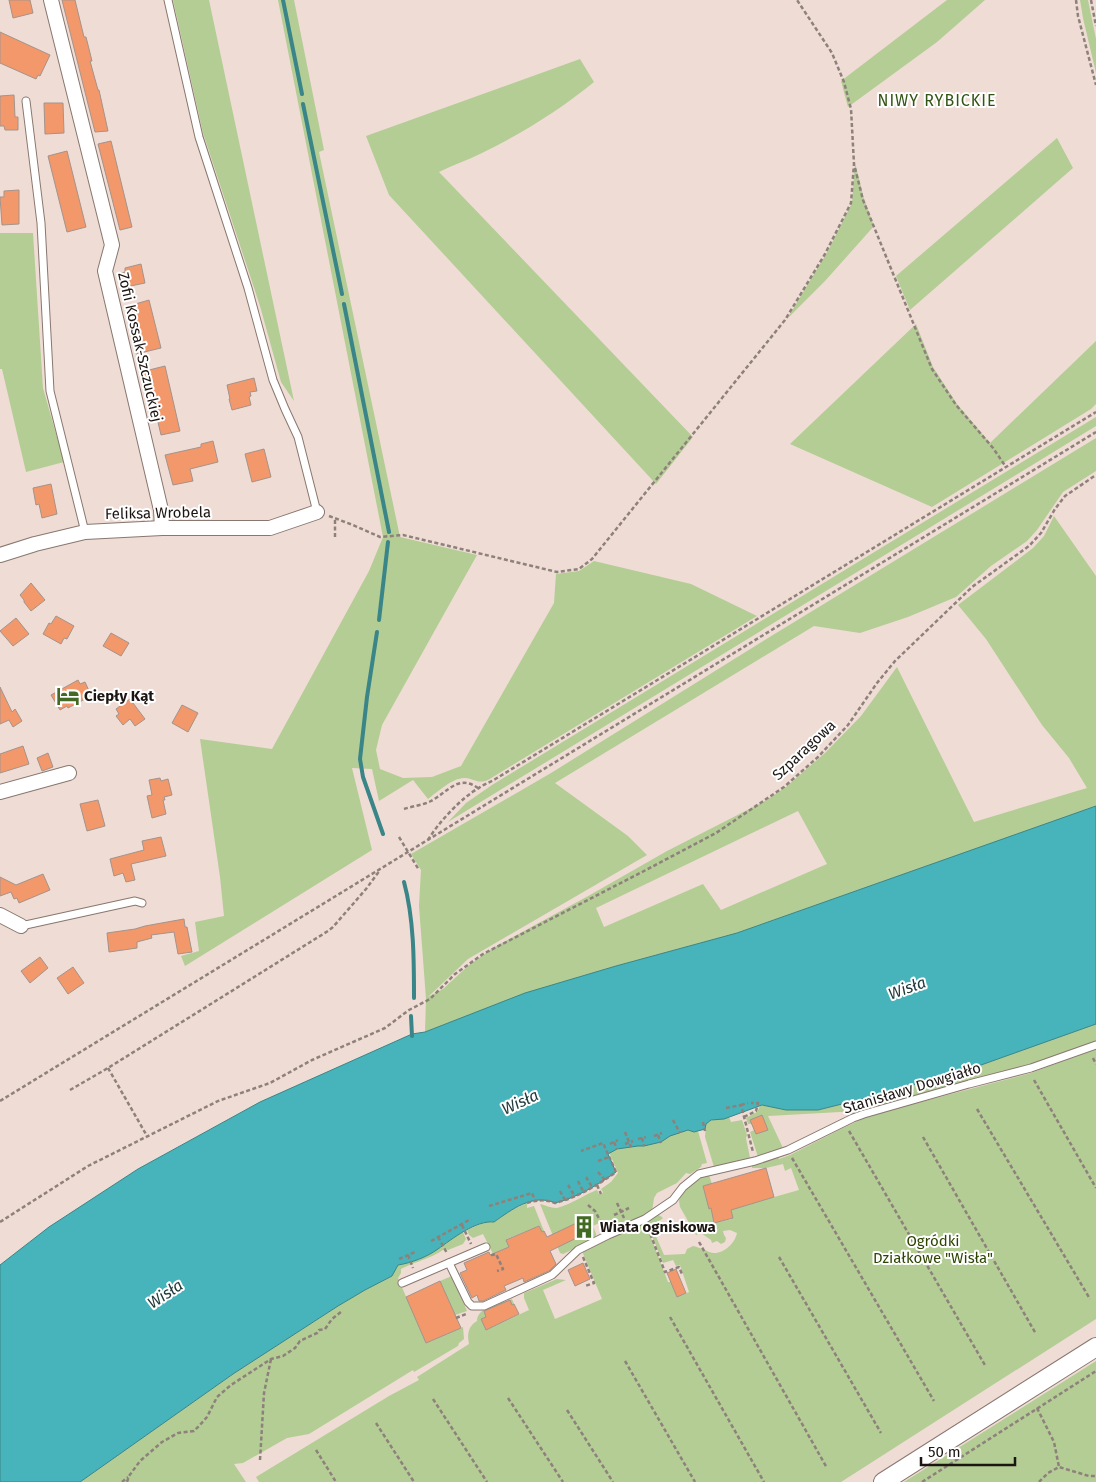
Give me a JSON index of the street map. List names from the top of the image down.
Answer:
{
  "streets": {
    "street": ["Zofii Kossak-Szczuckiej", "Feliksa Wrobela"],
    "lane": ["Stanisławy Dowgiałło"],
    "path": ["Szparagowa"]
  },
  "crossings": [
    ["Zofii Kossak-Szczuckiej", "Feliksa Wrobela"]
  ],
  "districts": ["NIWY RYBICKIE"],
  "water": ["Wisła"],
  "parks": ["Ogródki Działkowe \"Wisła\""],
  "places": {
    "hotel": ["Ciepły Kąt"],
    "building": ["Wiata ogniskowa"]
  },
  "scale_bar": "50 m"
}
